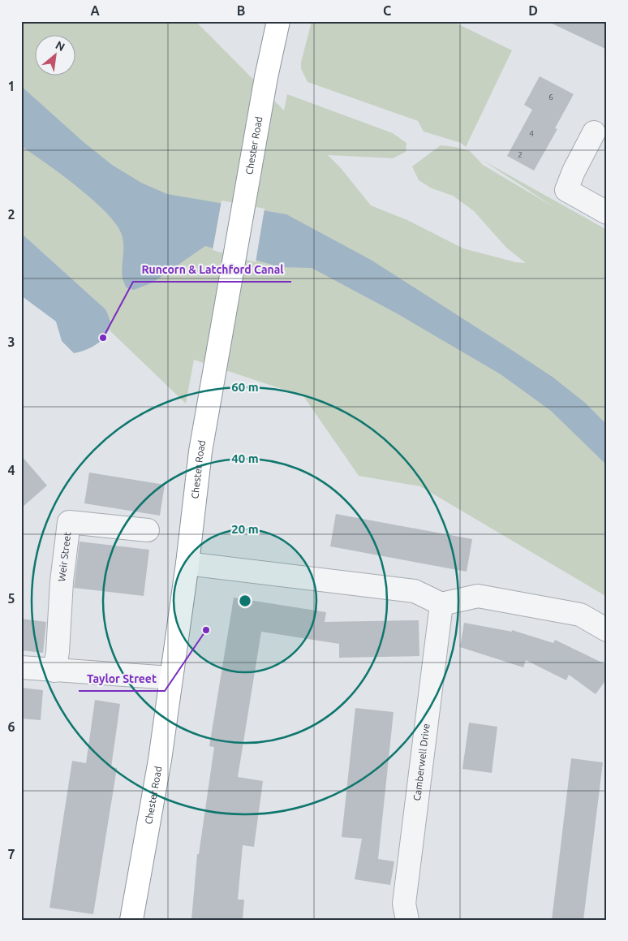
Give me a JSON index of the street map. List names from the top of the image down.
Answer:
{
  "streets": {
    "highway": ["Chester Road"],
    "street": ["Weir Street", "Camberwell Drive"]
  },
  "places": ["Runcorn & Latchford Canal", "Taylor Street"],
  "house_numbers": ["6", "4", "2"],
  "north": "top right",
  "grid": {
    "columns": [
      "A",
      "B",
      "C",
      "D"
    ],
    "rows": [
      "1",
      "2",
      "3",
      "4",
      "5",
      "6",
      "7"
    ]
  },
  "rings": ["60 m", "40 m", "20 m"]
}
